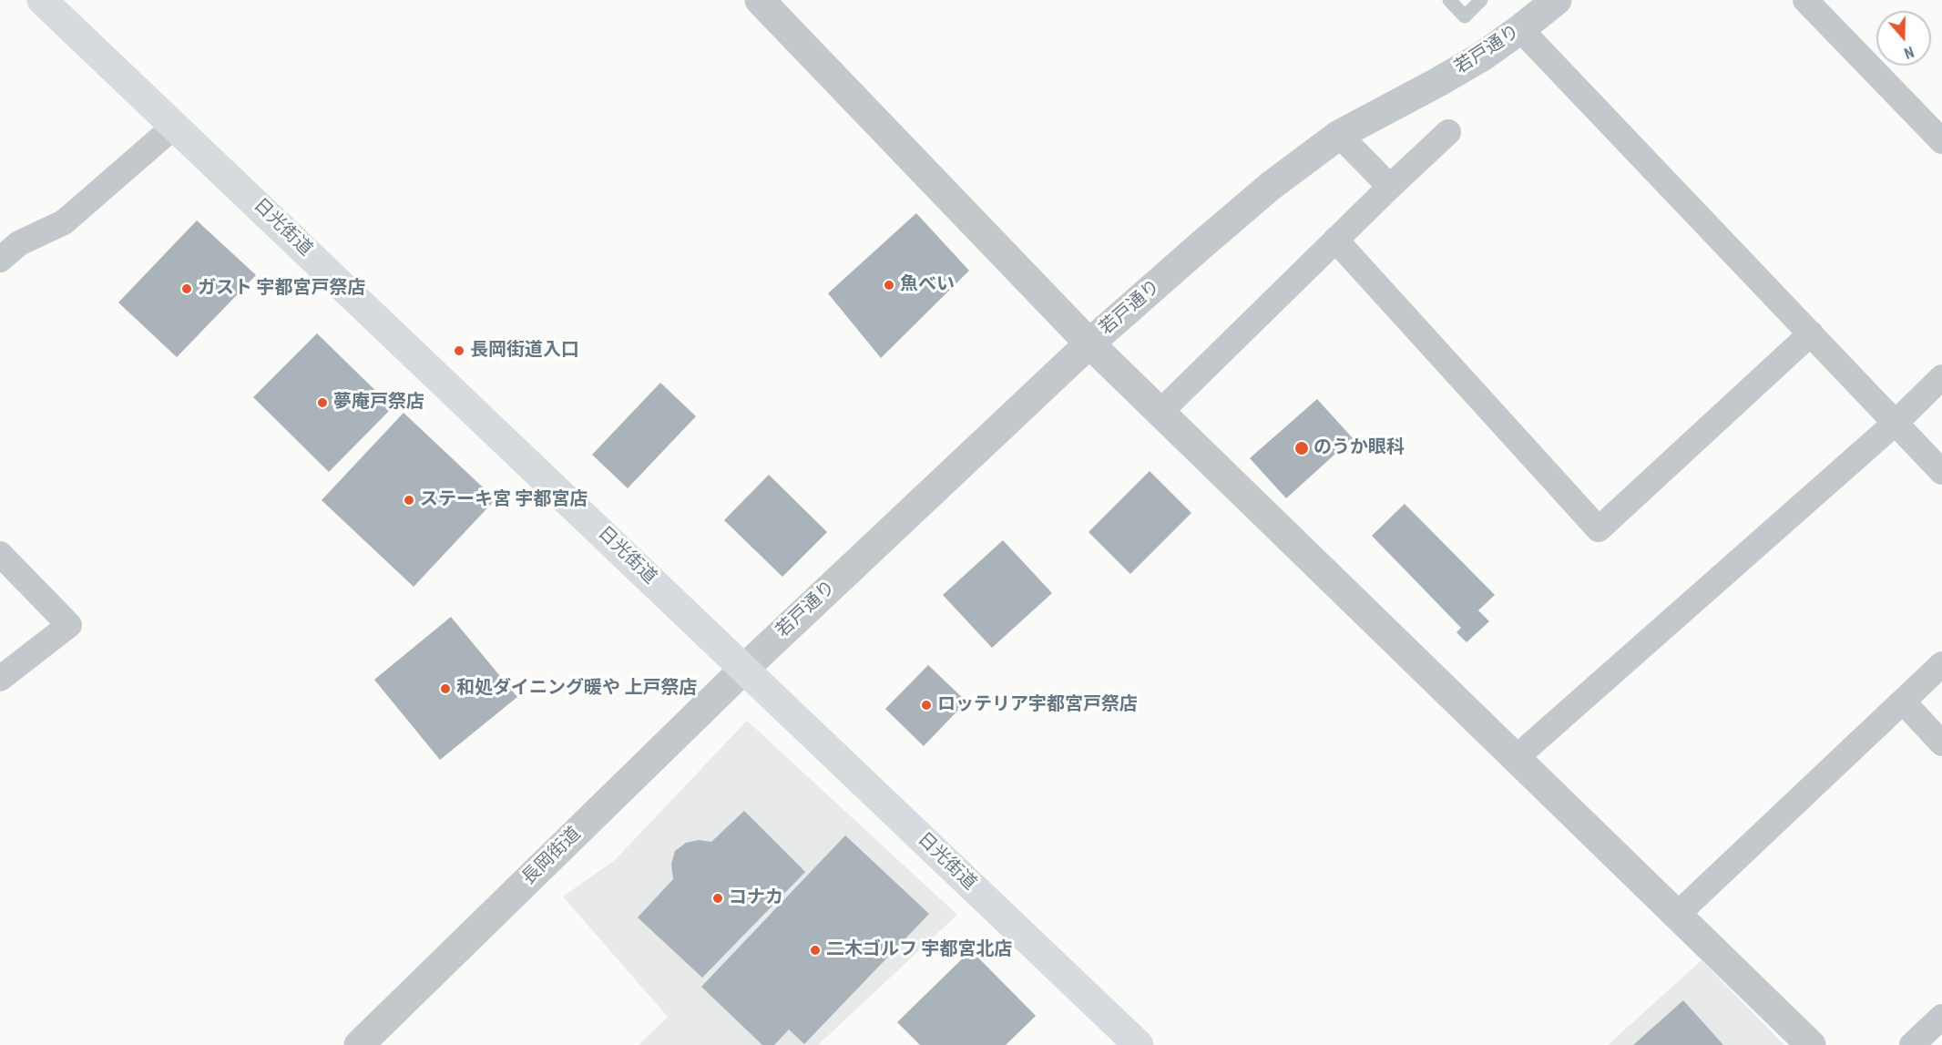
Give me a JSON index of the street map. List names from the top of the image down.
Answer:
{
  "streets": {
    "highway": ["日光街道"],
    "street": ["若戸通り", "長岡街道"]
  },
  "crossings": [
    ["若戸通り", "日光街道"],
    ["若戸通り", "長岡街道"],
    ["日光街道", "長岡街道"]
  ],
  "places": [
    "魚べい",
    "ガスト 宇都宮戸祭店",
    "長岡街道入口",
    "夢庵戸祭店",
    "のうか眼科",
    "ステーキ宮 宇都宮店",
    "和処ダイニング暖や 上戸祭店",
    "ロッテリア宇都宮戸祭店",
    "コナカ",
    "二木ゴルフ 宇都宮北店"
  ],
  "north": "bottom"
}
